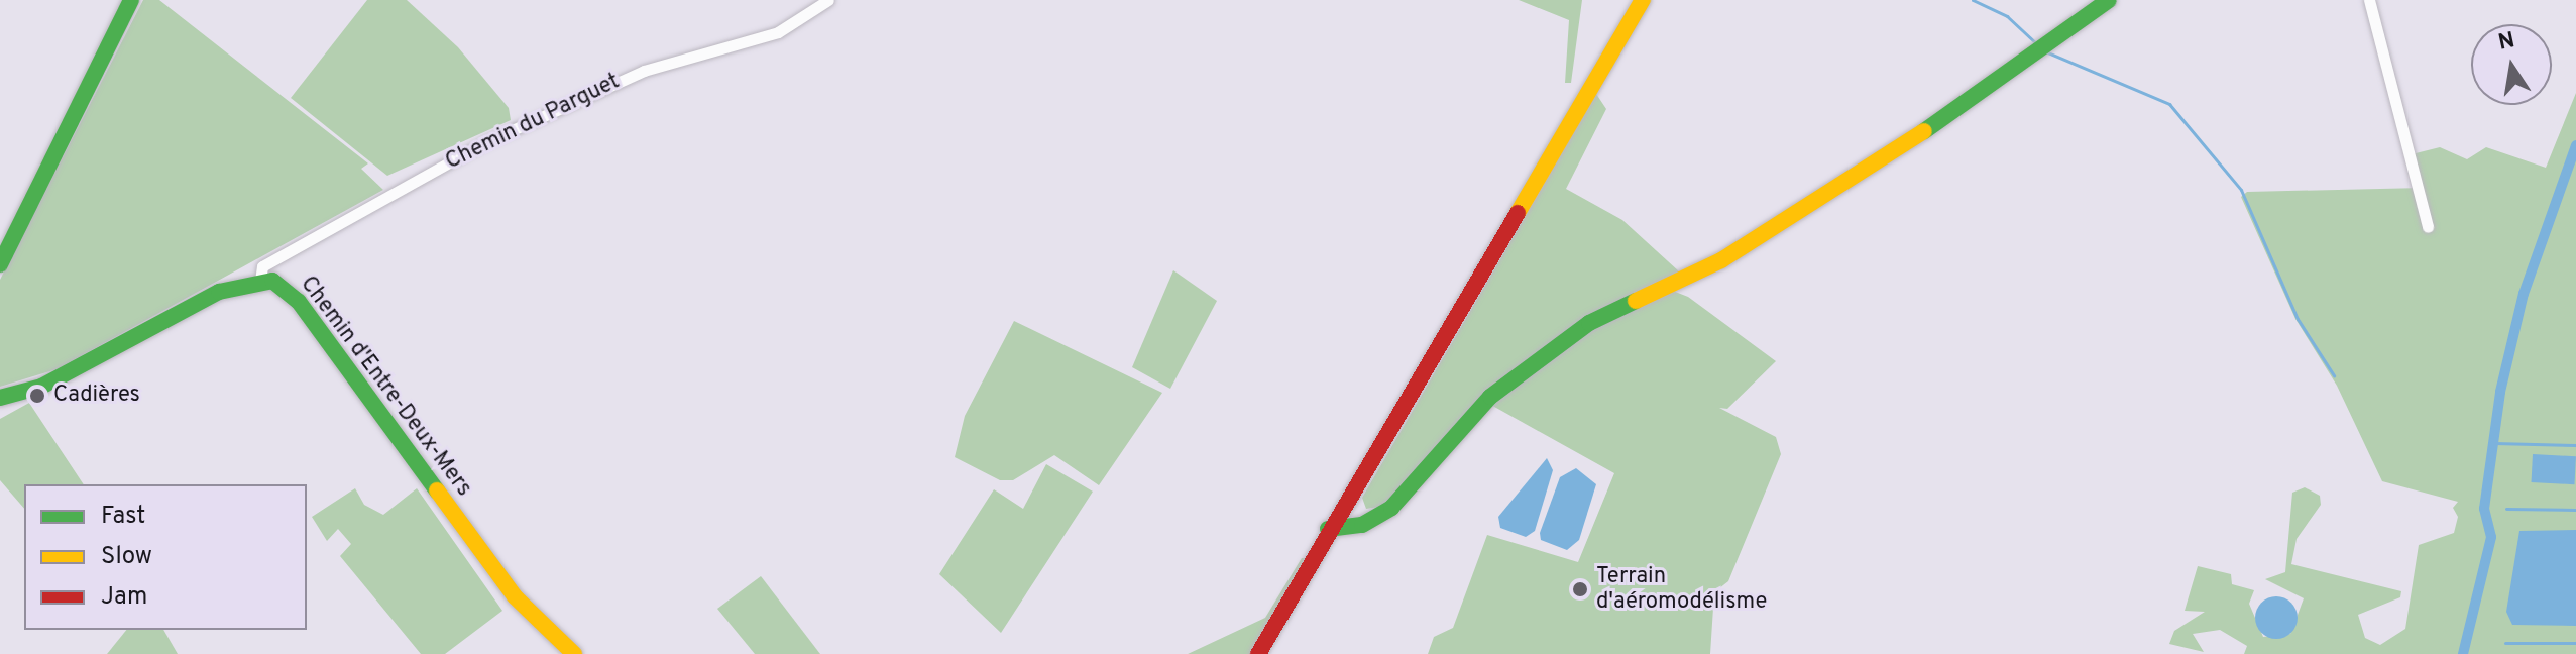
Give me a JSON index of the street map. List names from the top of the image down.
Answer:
{
  "streets": {
    "street": ["Chemin du Parguet", "Chemin d'Entre-Deux-Mers"]
  },
  "crossings": [
    ["Chemin du Parguet", "Chemin d'Entre-Deux-Mers"]
  ],
  "places": ["Cadières", "Terrain d'aéromodélisme"],
  "legend": ["Fast", "Slow", "Jam"],
  "north": "top"
}
